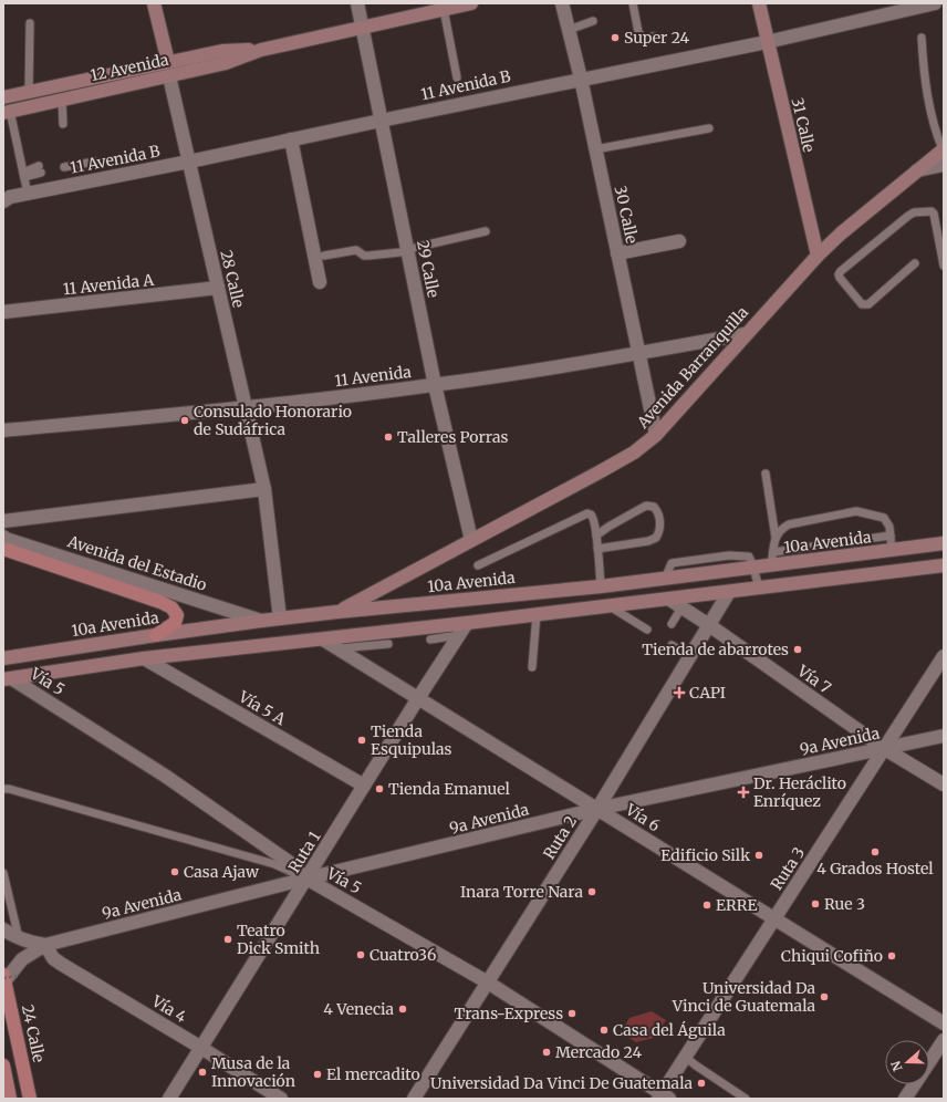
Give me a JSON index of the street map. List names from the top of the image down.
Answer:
{
  "streets": {
    "main road": [
      "12 Avenida",
      "31 Calle",
      "Avenida Barranquilla",
      "10a Avenida",
      "24 Calle"
    ],
    "street": [
      "11 Avenida B",
      "30 Calle",
      "29 Calle",
      "28 Calle",
      "11 Avenida A",
      "11 Avenida",
      "Avenida del Estadio",
      "Vía 7",
      "Vía 5",
      "Vía 5 A",
      "9a Avenida",
      "Vía 6",
      "Ruta 2",
      "Ruta 1",
      "Ruta 3",
      "Vía 4"
    ]
  },
  "crossings": [
    ["12 Avenida", "29 Calle"],
    ["12 Avenida", "28 Calle"],
    ["11 Avenida B", "31 Calle"],
    ["11 Avenida B", "30 Calle"],
    ["11 Avenida B", "29 Calle"],
    ["11 Avenida B", "28 Calle"],
    ["31 Calle", "Avenida Barranquilla"],
    ["30 Calle", "Avenida Barranquilla"],
    ["30 Calle", "11 Avenida"],
    ["29 Calle", "Avenida Barranquilla"],
    ["29 Calle", "11 Avenida"],
    ["28 Calle", "11 Avenida A"],
    ["28 Calle", "11 Avenida"],
    ["28 Calle", "10a Avenida"],
    ["Avenida Barranquilla", "11 Avenida"],
    ["Avenida Barranquilla", "10a Avenida"],
    ["10a Avenida", "Avenida del Estadio"],
    ["Vía 7", "9a Avenida"],
    ["Vía 7", "Ruta 2"],
    ["Vía 7", "Ruta 3"],
    ["Vía 5", "9a Avenida"],
    ["Vía 5", "Ruta 2"],
    ["Vía 5", "Ruta 1"],
    ["Vía 5", "Ruta 3"],
    ["Vía 5 A", "Ruta 1"],
    ["9a Avenida", "Vía 6"],
    ["9a Avenida", "Ruta 2"],
    ["9a Avenida", "Ruta 1"],
    ["9a Avenida", "Ruta 3"],
    ["9a Avenida", "Vía 4"],
    ["9a Avenida", "24 Calle"],
    ["Vía 6", "Ruta 2"],
    ["Vía 6", "Ruta 1"],
    ["Vía 6", "Ruta 3"],
    ["Ruta 1", "Vía 4"]
  ],
  "places": {
    "other": [
      "Super 24",
      "Consulado Honorario de Sudáfrica",
      "Talleres Porras",
      "Tienda de abarrotes",
      "Tienda Esquipulas",
      "Tienda Emanuel",
      "4 Grados Hostel",
      "Edificio Silk",
      "Casa Ajaw",
      "Inara Torre Nara",
      "Rue 3",
      "ERRE",
      "Teatro Dick Smith",
      "Cuatro36",
      "Chiqui Cofiño",
      "Universidad Da Vinci de Guatemala",
      "4 Venecia",
      "Trans-Express",
      "Casa del Águila",
      "Mercado 24",
      "Musa de la Innovación",
      "El mercadito",
      "Universidad Da Vinci De Guatemala"
    ],
    "health": ["CAPI", "Dr. Heráclito Enríquez"]
  },
  "north": "left"
}
